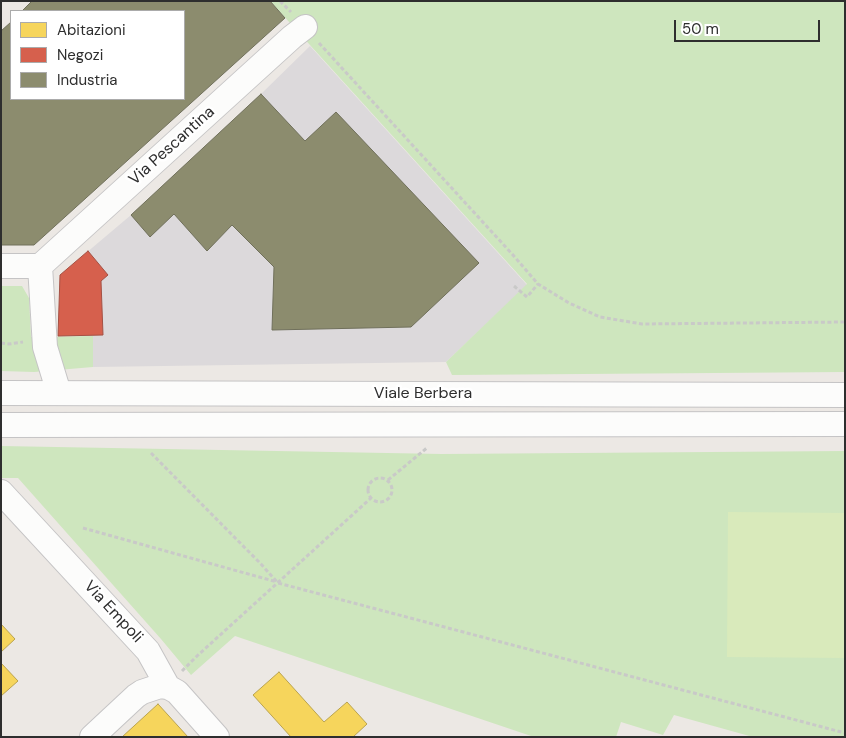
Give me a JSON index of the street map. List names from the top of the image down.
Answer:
{
  "streets": {
    "street": ["Via Pescantina", "Viale Berbera", "Via Empoli"]
  },
  "legend": ["Abitazioni", "Negozi", "Industria"],
  "scale_bar": "50 m"
}
